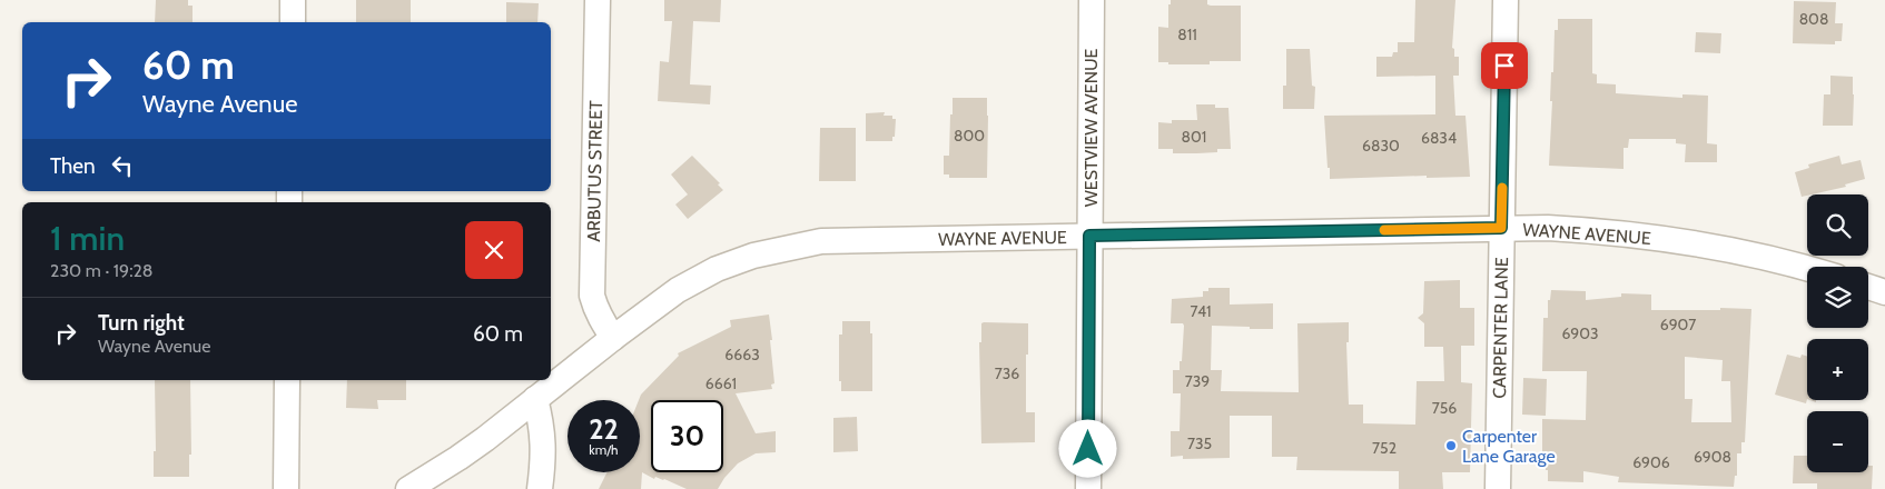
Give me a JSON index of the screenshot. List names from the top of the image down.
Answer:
{
  "streets": {
    "street": [
      "WESTVIEW AVENUE",
      "ARBUTUS STREET",
      "WAYNE AVENUE",
      "CARPENTER LANE"
    ]
  },
  "crossings": [
    ["WESTVIEW AVENUE", "WAYNE AVENUE"],
    ["ARBUTUS STREET", "WAYNE AVENUE"],
    ["WAYNE AVENUE", "CARPENTER LANE"]
  ],
  "places": ["Carpenter Lane Garage"],
  "house_numbers": [
    "808",
    "811",
    "800",
    "801",
    "6834",
    "6830",
    "741",
    "6907",
    "6903",
    "6663",
    "736",
    "739",
    "6661",
    "756",
    "735",
    "752",
    "6908",
    "6906"
  ],
  "page": {
    "turn": ["60 m", "Wayne Avenue"],
    "then": "Then",
    "map_buttons": ["+", "−"],
    "heading": ["1 min", "230 m · 19:28"],
    "list": [
      {
        "name": "Turn right",
        "note": "Wayne Avenue",
        "value": "60 m"
      }
    ],
    "speed": "22 km/h",
    "limit": "30"
  }
}
